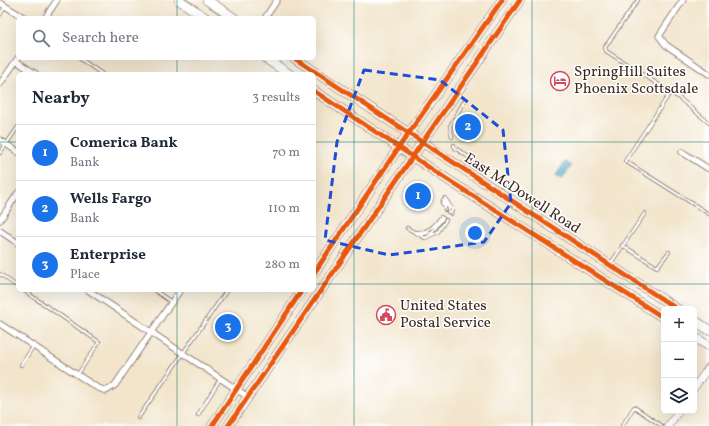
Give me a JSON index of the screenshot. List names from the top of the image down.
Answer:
{
  "streets": {
    "main road": ["East McDowell Road"]
  },
  "places": {
    "hotel": ["SpringHill Suites Phoenix Scottsdale"],
    "public building": ["United States Postal Service"]
  },
  "page": {
    "search": "Search here",
    "heading": ["Nearby", "3 results"],
    "pins": ["2", "1", "3"],
    "list": [
      {
        "mark": "1",
        "name": "Comerica Bank",
        "note": "Bank",
        "value": "70 m"
      },
      {
        "mark": "2",
        "name": "Wells Fargo",
        "note": "Bank",
        "value": "110 m"
      },
      {
        "mark": "3",
        "name": "Enterprise",
        "note": "Place",
        "value": "280 m"
      }
    ],
    "map_buttons": ["+", "−"]
  }
}
